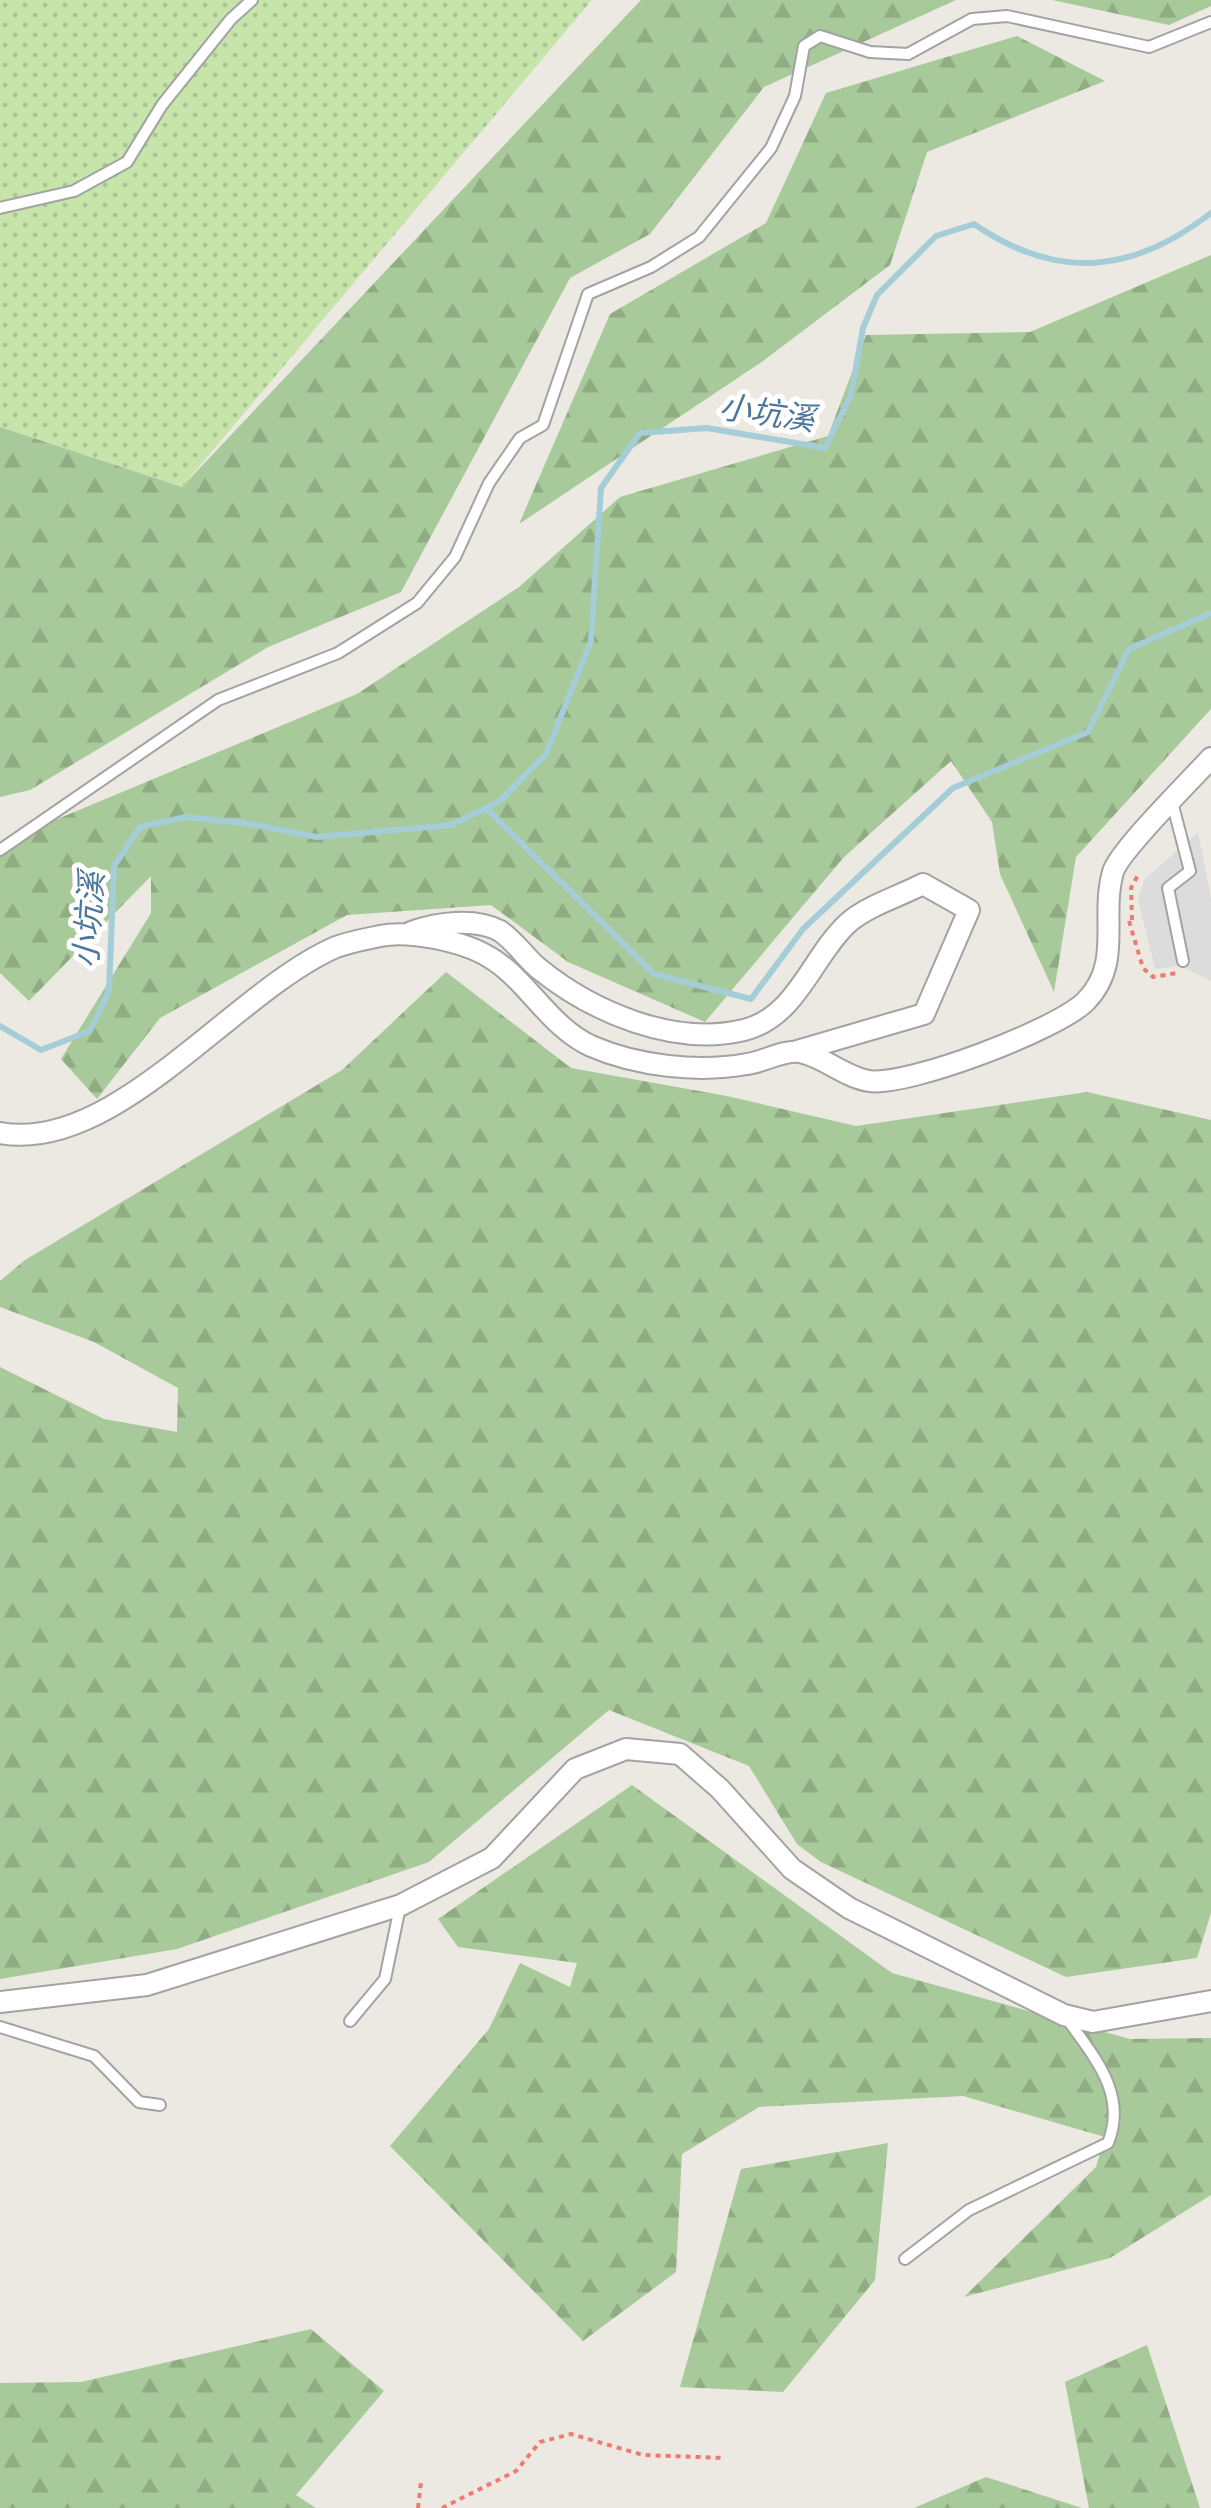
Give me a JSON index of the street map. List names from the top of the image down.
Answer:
{
  "water": ["小坑溪"]
}
